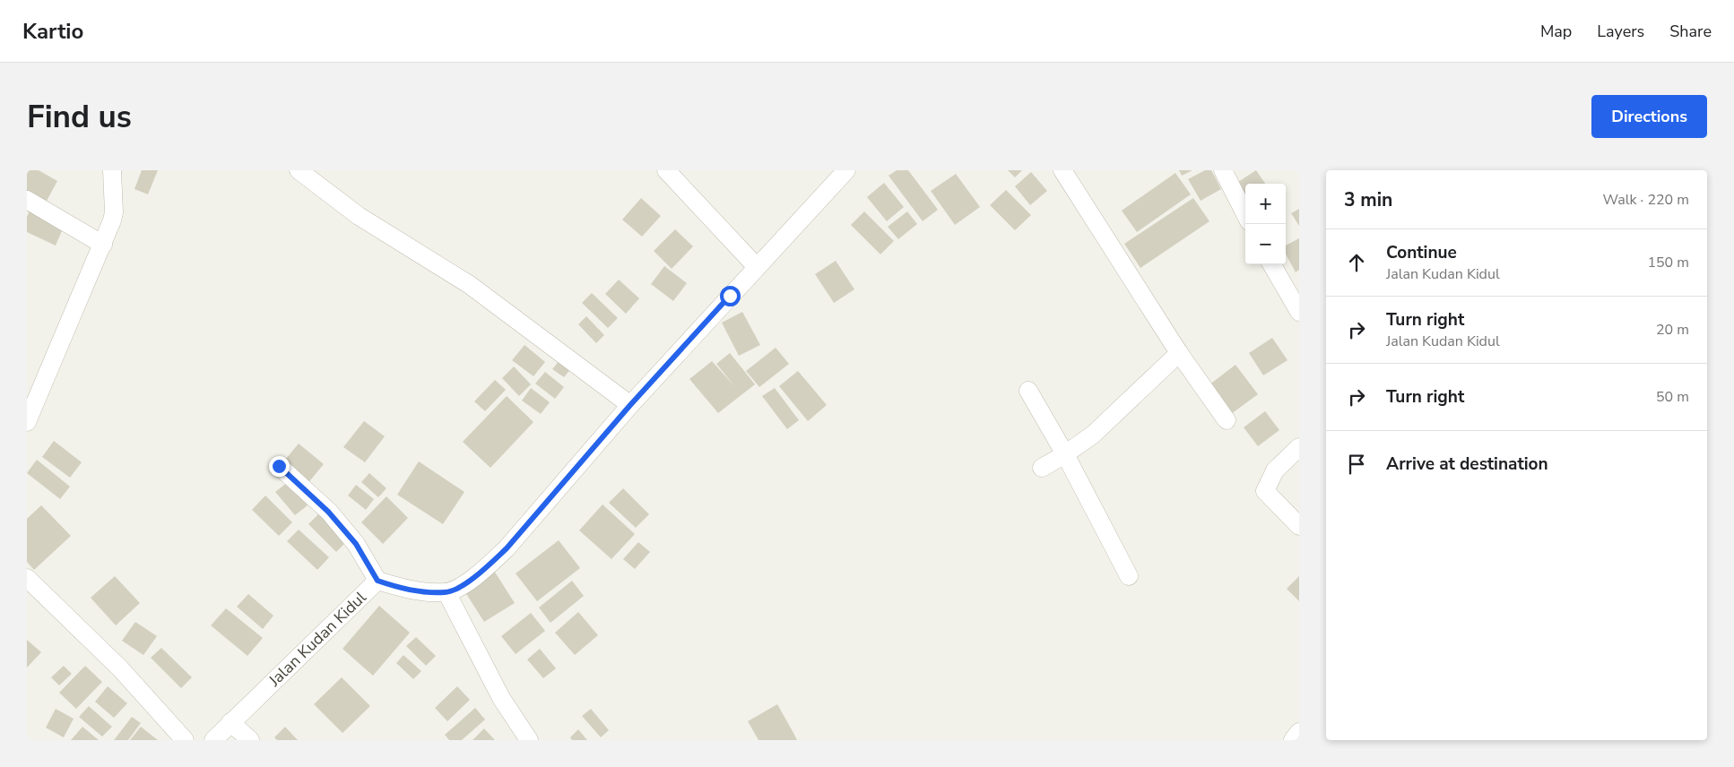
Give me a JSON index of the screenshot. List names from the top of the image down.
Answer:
{
  "streets": {
    "street": ["Jalan Kudan Kidul"]
  },
  "page": {
    "header": "Kartio",
    "nav": ["Map", "Layers", "Share"],
    "buttons": "Directions",
    "title": "Find us",
    "heading": ["3 min", "Walk · 220 m"],
    "map_buttons": ["+", "−"],
    "list": [
      ["Continue", "Jalan Kudan Kidul", "150 m"],
      ["Turn right", "Jalan Kudan Kidul", "20 m"],
      ["Turn right", "50 m"],
      "Arrive at destination"
    ]
  }
}
